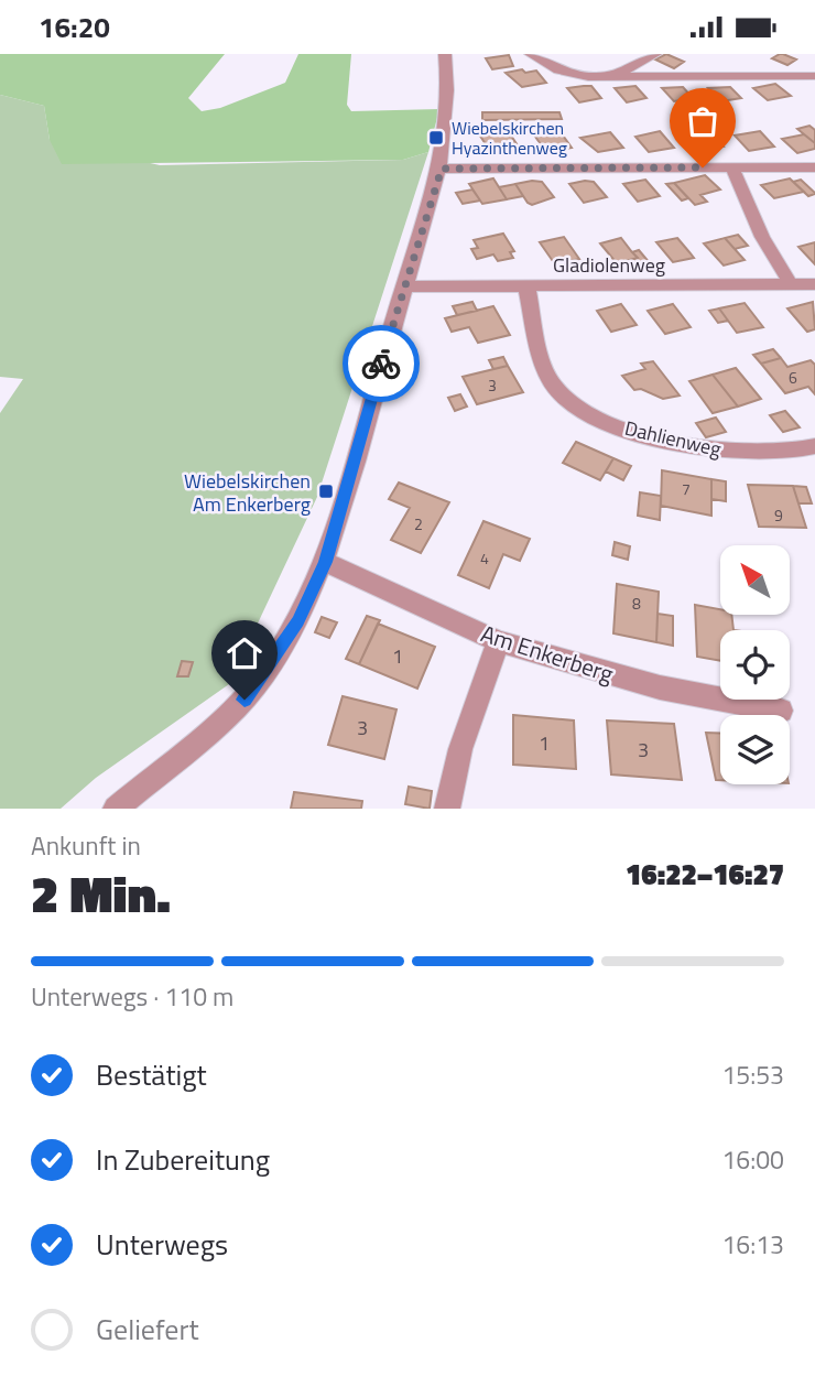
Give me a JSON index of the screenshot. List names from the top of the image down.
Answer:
{
  "streets": {
    "street": ["Gladiolenweg", "Dahlienweg", "Am Enkerberg"]
  },
  "crossings": [
    ["Gladiolenweg", "Dahlienweg"]
  ],
  "places": {
    "transit": ["Wiebelskirchen Hyazinthenweg", "Wiebelskirchen Am Enkerberg"]
  },
  "house_numbers": [
    "6",
    "3",
    "7",
    "9",
    "2",
    "4",
    "8",
    "1",
    "3",
    "1",
    "3"
  ],
  "north": "top left",
  "page": {
    "status": "16:20",
    "heading": ["2 Min.", "Ankunft in", "16:22–16:27"],
    "bar": "Unterwegs · 110 m",
    "list": [
      ["Bestätigt", "15:53"],
      ["In Zubereitung", "16:00"],
      ["Unterwegs", "16:13"],
      "Geliefert"
    ]
  }
}
